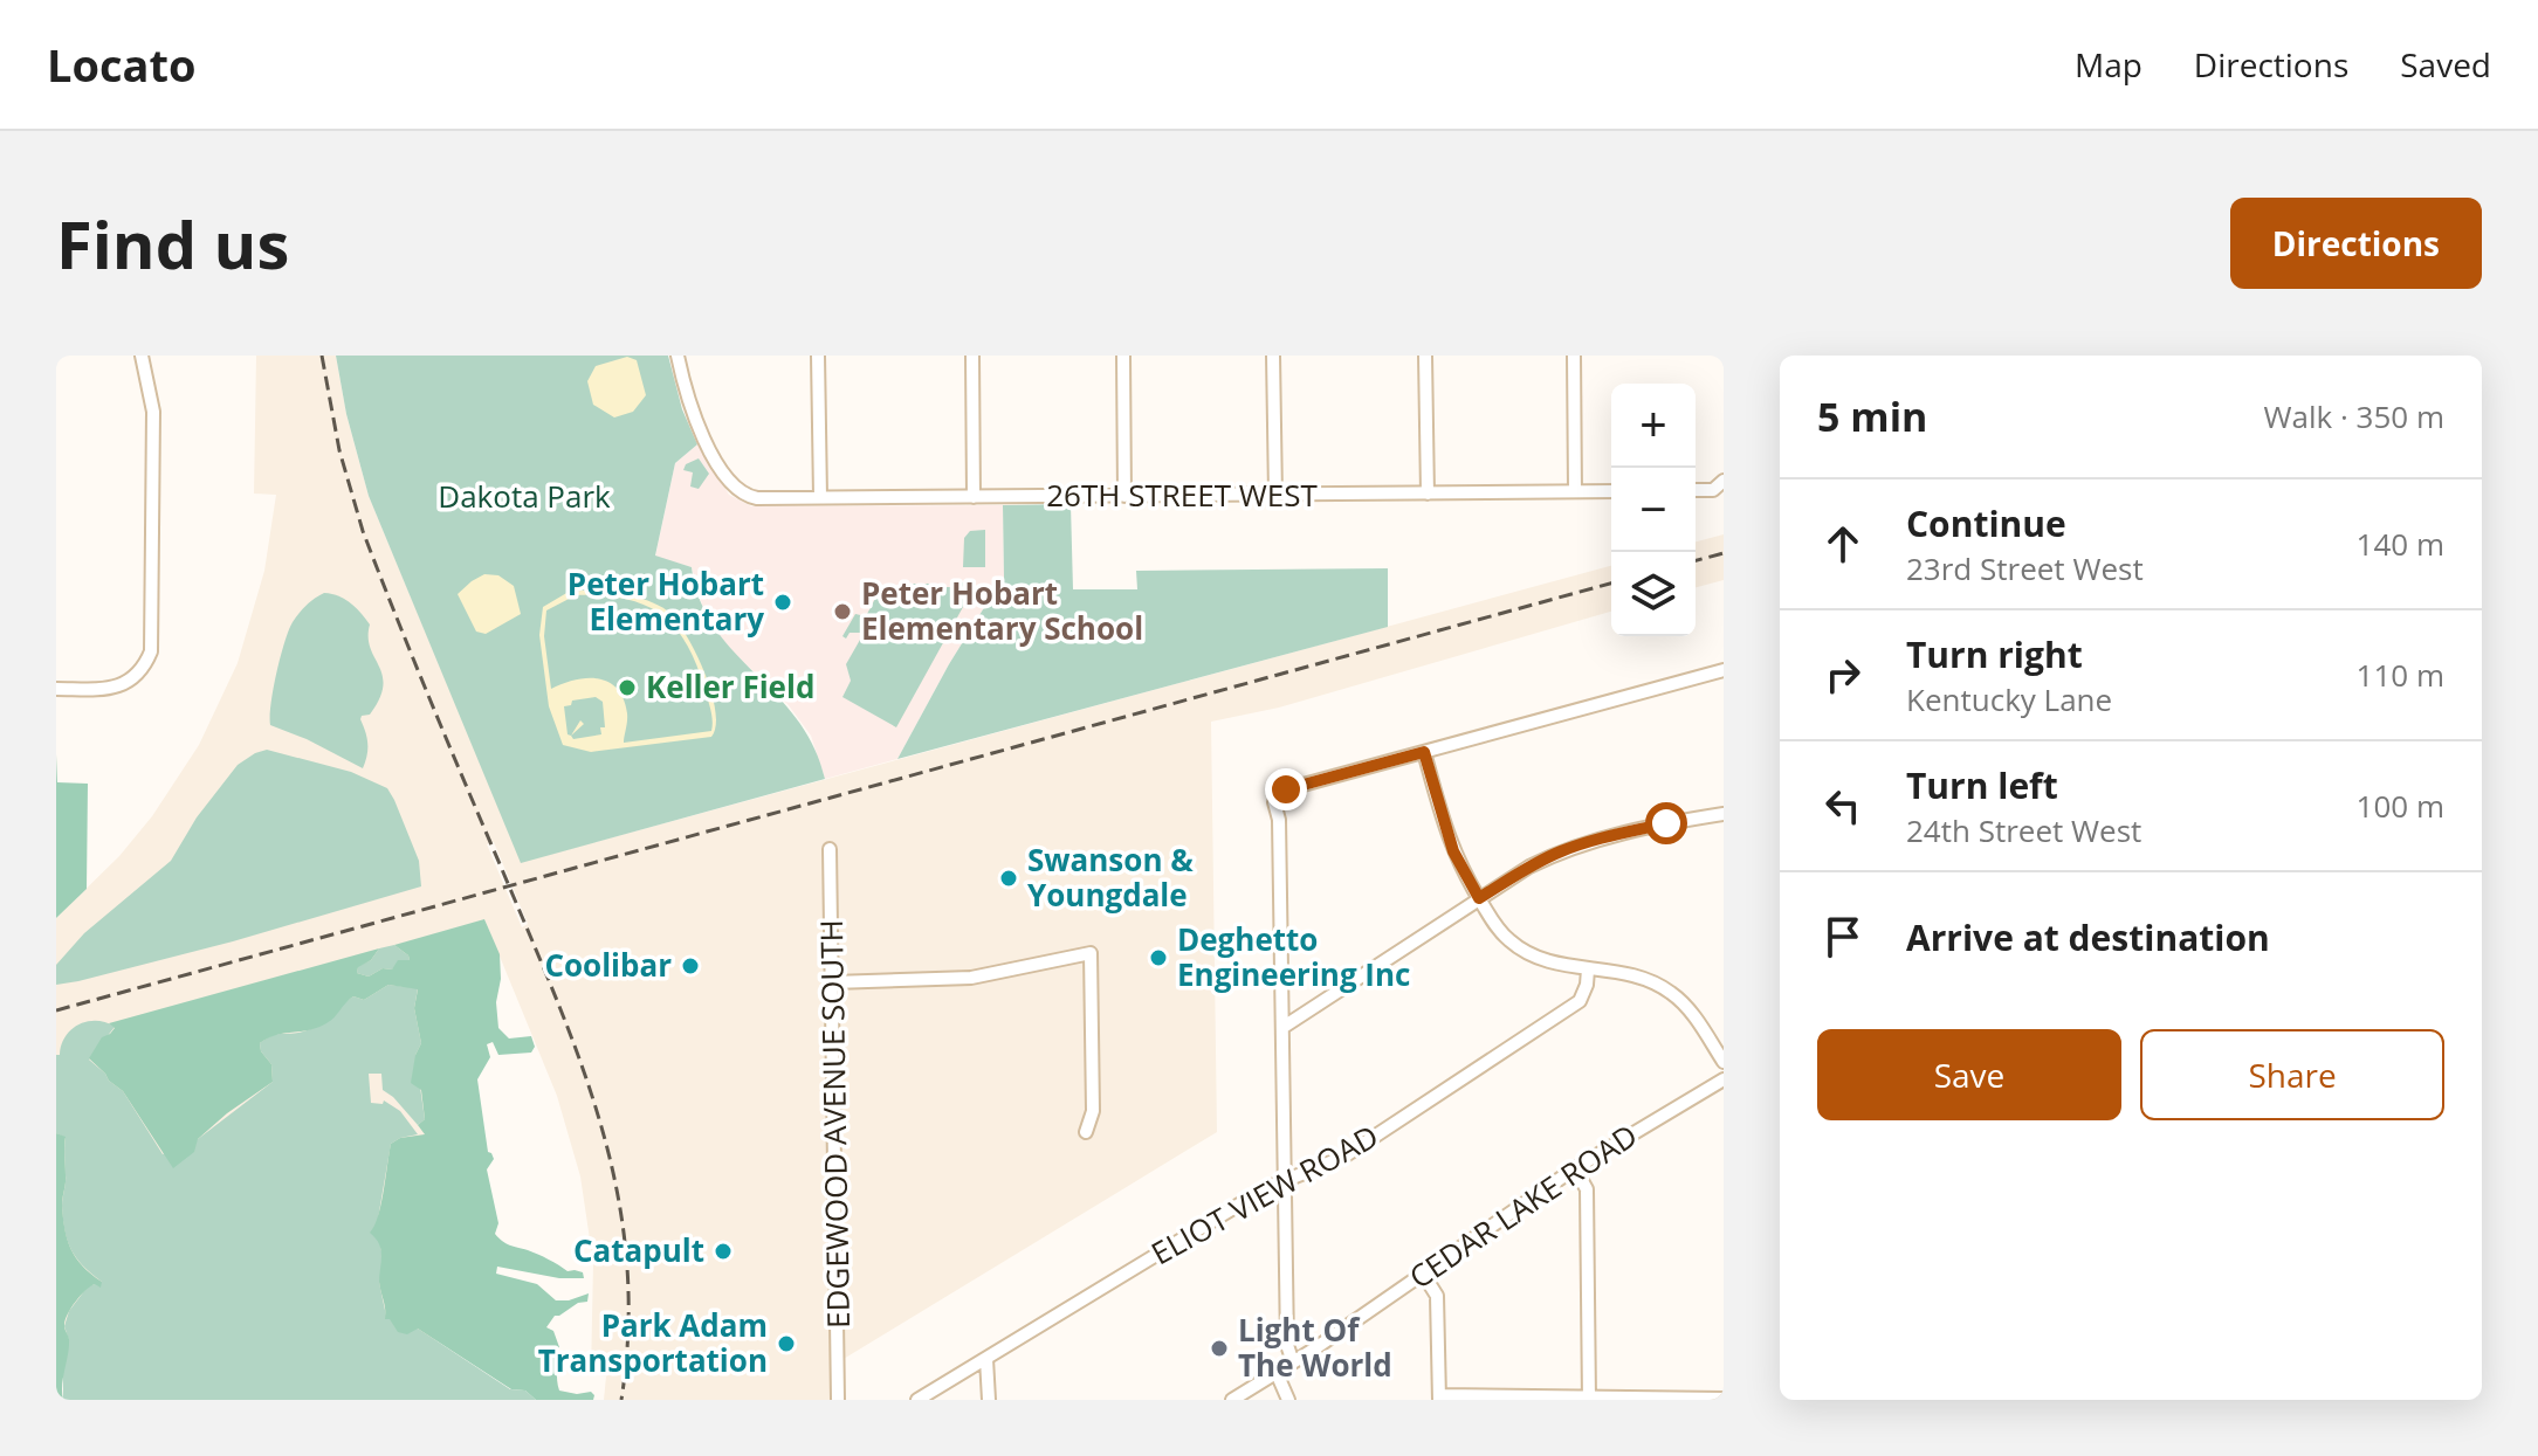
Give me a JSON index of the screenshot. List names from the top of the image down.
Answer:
{
  "streets": {
    "street": [
      "26TH STREET WEST",
      "EDGEWOOD AVENUE SOUTH",
      "ELIOT VIEW ROAD",
      "CEDAR LAKE ROAD"
    ]
  },
  "parks": ["Dakota Park"],
  "places": [
    "Peter Hobart Elementary",
    "Peter Hobart Elementary School",
    "Keller Field",
    "Swanson & Youngdale",
    "Deghetto Engineering Inc",
    "Coolibar",
    "Catapult",
    "Park Adam Transportation",
    "Light Of The World"
  ],
  "page": {
    "header": "Locato",
    "nav": ["Map", "Directions", "Saved"],
    "buttons": [
      "Directions",
      ["Save", "Share"]
    ],
    "title": "Find us",
    "heading": ["5 min", "Walk · 350 m"],
    "map_buttons": ["+", "−"],
    "list": [
      ["Continue", "23rd Street West", "140 m"],
      ["Turn right", "Kentucky Lane", "110 m"],
      ["Turn left", "24th Street West", "100 m"],
      "Arrive at destination"
    ]
  }
}
